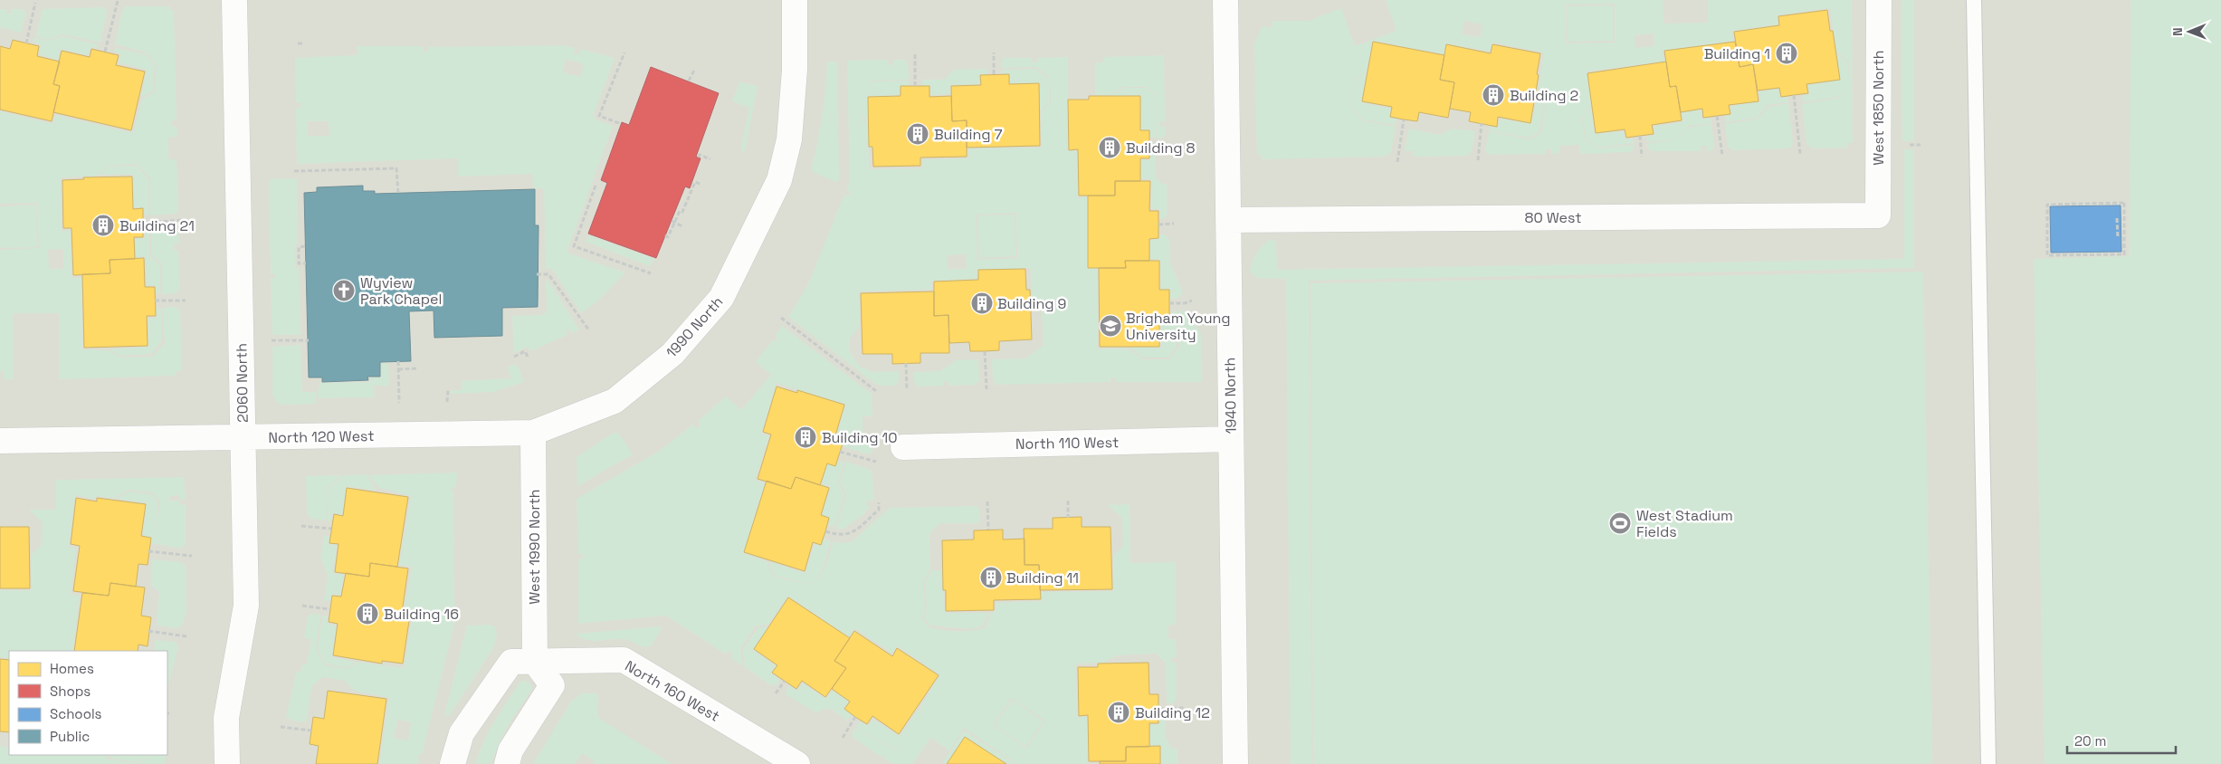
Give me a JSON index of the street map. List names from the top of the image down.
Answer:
{
  "streets": {
    "street": [
      "West 1850 North",
      "80 West",
      "1990 North",
      "2060 North",
      "1940 North",
      "North 120 West",
      "North 110 West",
      "West 1990 North",
      "North 160 West"
    ]
  },
  "crossings": [
    ["West 1850 North", "80 West"],
    ["80 West", "1940 North"],
    ["1990 North", "North 120 West"],
    ["1990 North", "West 1990 North"],
    ["2060 North", "North 120 West"],
    ["1940 North", "North 110 West"],
    ["North 120 West", "West 1990 North"],
    ["West 1990 North", "North 160 West"]
  ],
  "places": {
    "building": [
      "Building 1",
      "Building 2",
      "Building 7",
      "Building 8",
      "Building 21",
      "Building 9",
      "Building 10",
      "Building 11",
      "Building 16",
      "Building 12"
    ],
    "church": ["Wyview Park Chapel"],
    "school or university": ["Brigham Young University"],
    "sports": ["West Stadium Fields"]
  },
  "legend": [
    "Homes",
    "Shops",
    "Schools",
    "Public"
  ],
  "scale_bar": "20 m",
  "north": "left"
}
